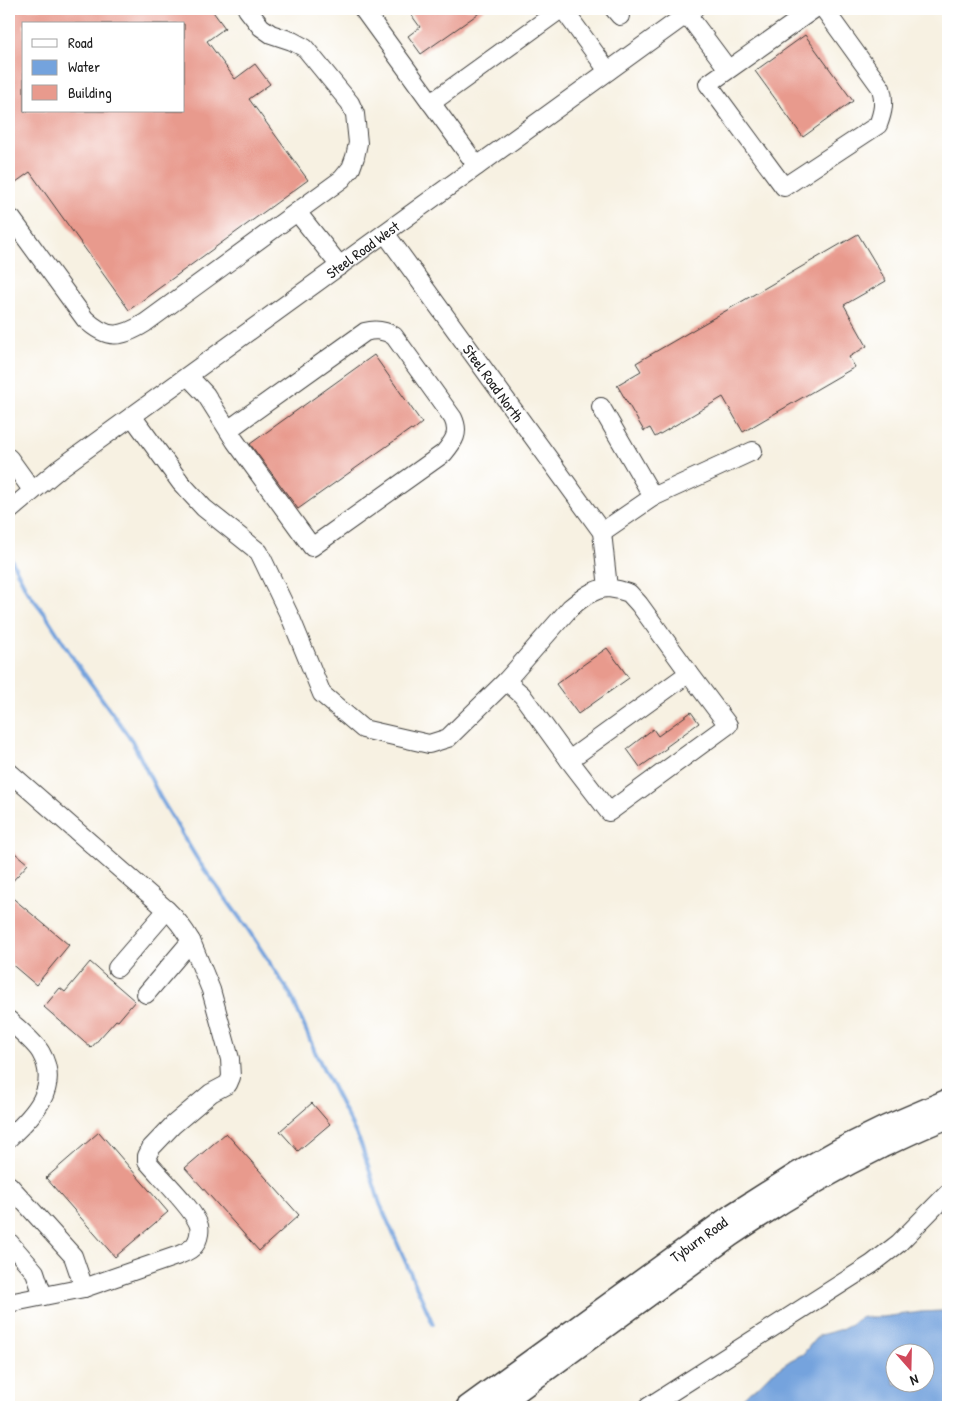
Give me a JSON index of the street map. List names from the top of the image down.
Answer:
{
  "streets": {
    "main road": ["Tyburn Road"],
    "street": ["Steel Road West", "Steel Road North"]
  },
  "crossings": [
    ["Steel Road West", "Steel Road North"]
  ],
  "legend": ["Road", "Water", "Building"],
  "north": "bottom"
}
